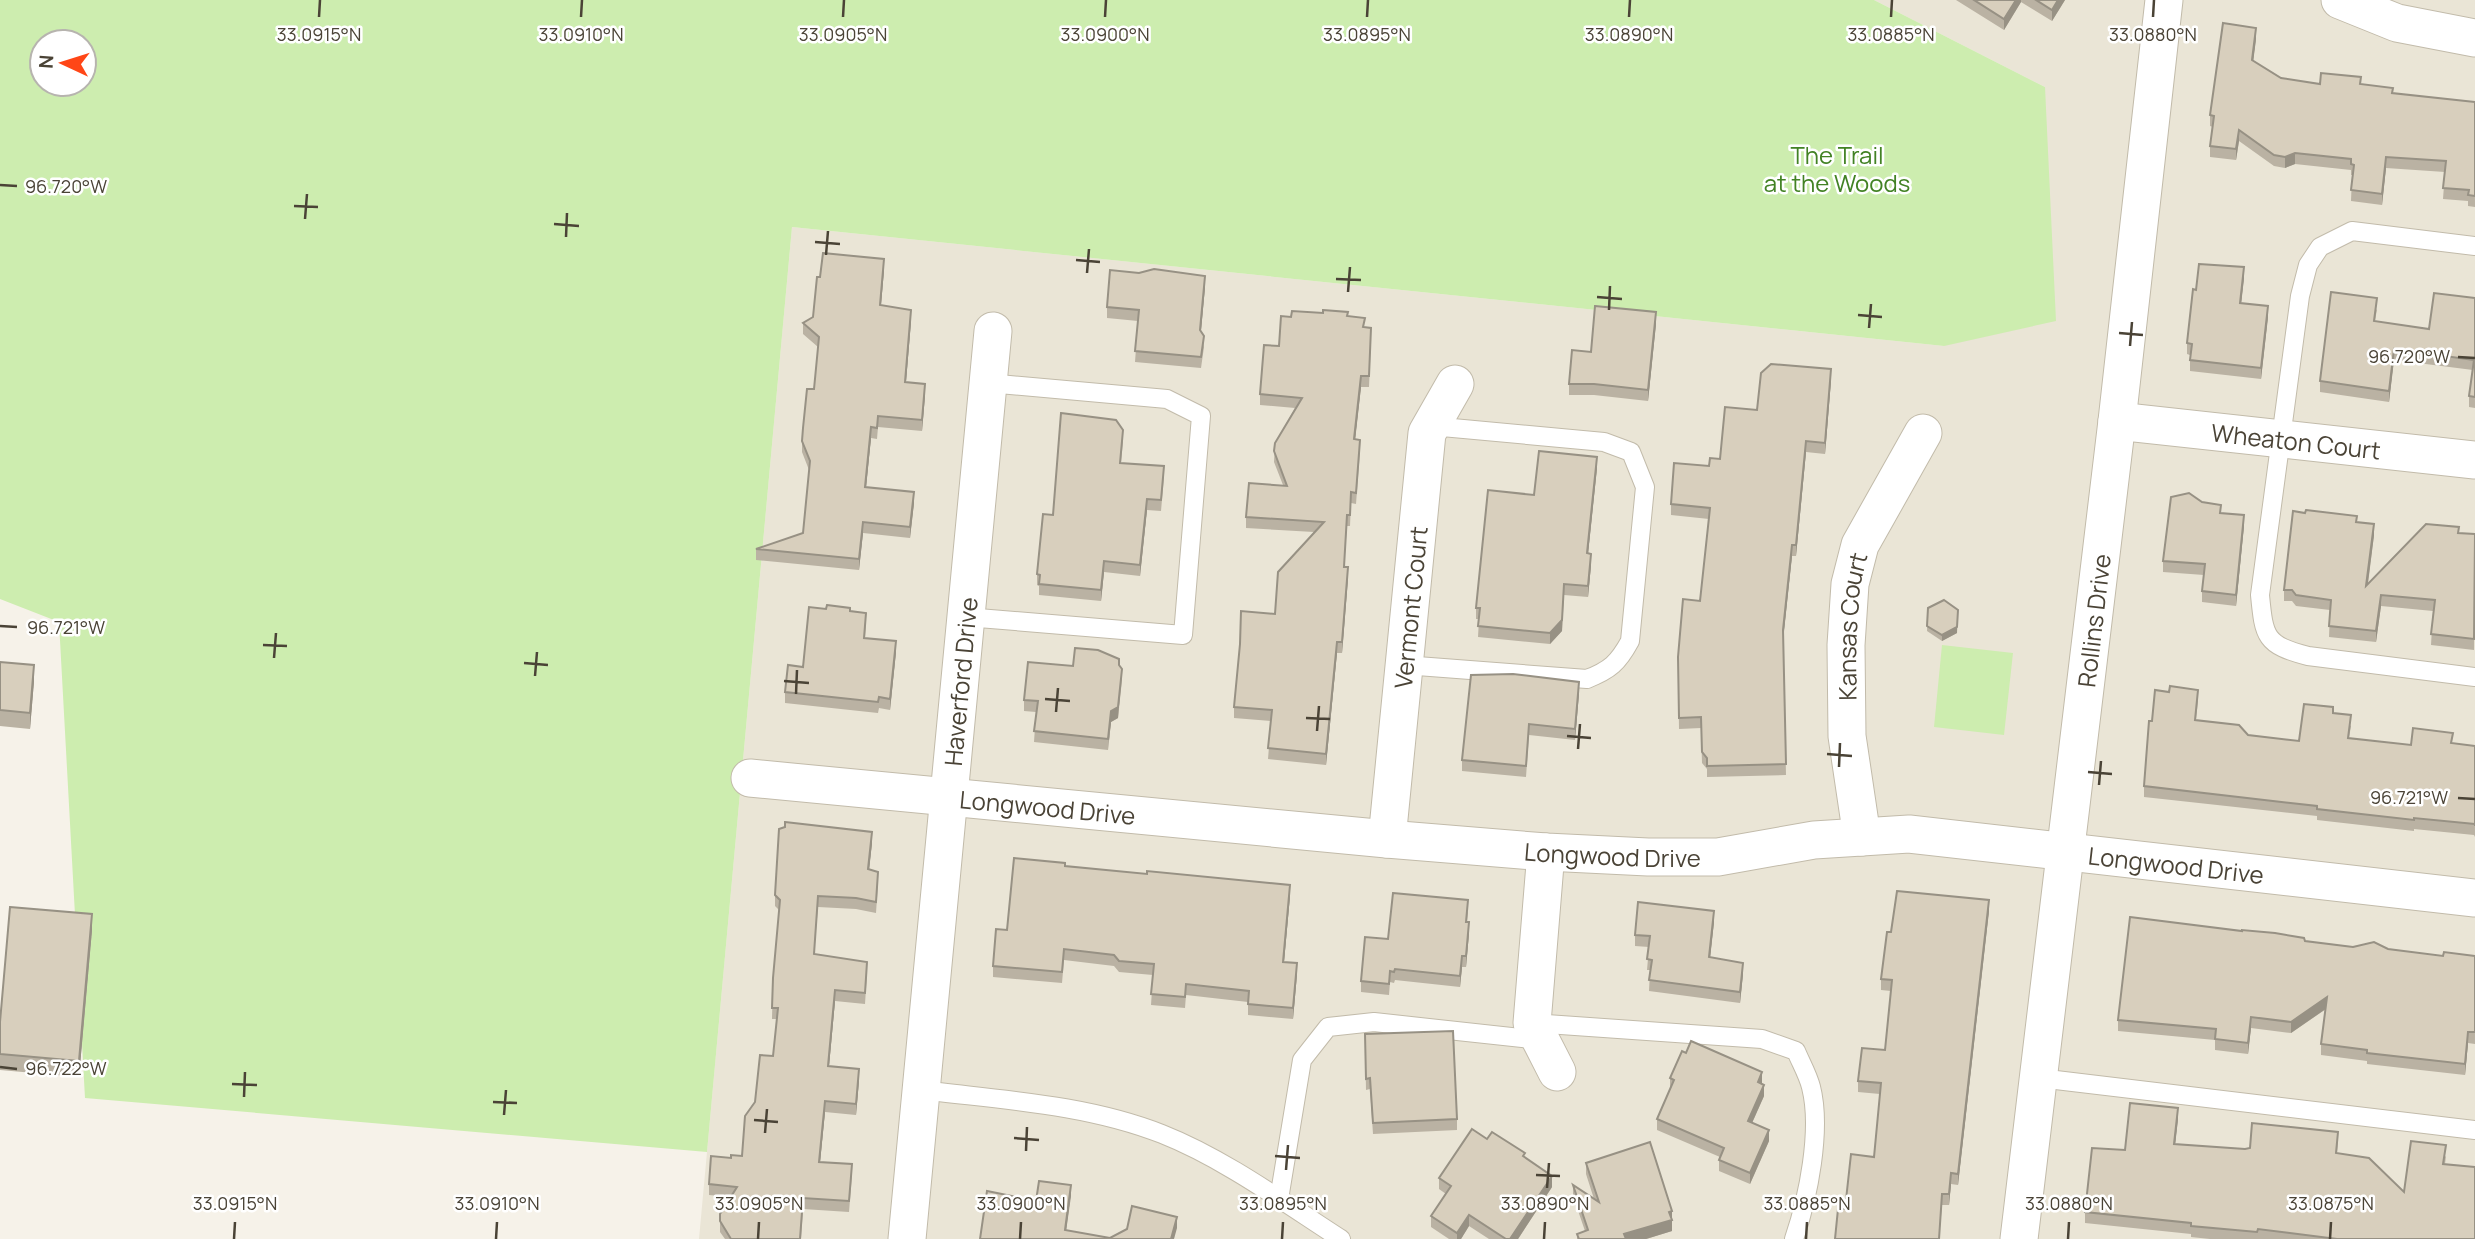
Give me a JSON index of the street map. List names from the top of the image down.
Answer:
{
  "streets": {
    "street": [
      "Wheaton Court",
      "Vermont Court",
      "Rollins Drive",
      "Kansas Court",
      "Haverford Drive",
      "Longwood Drive"
    ]
  },
  "crossings": [
    ["Wheaton Court", "Rollins Drive"],
    ["Vermont Court", "Longwood Drive"],
    ["Rollins Drive", "Longwood Drive"],
    ["Kansas Court", "Longwood Drive"],
    ["Haverford Drive", "Longwood Drive"]
  ],
  "parks": ["The Trail at the Woods"],
  "north": "left",
  "coordinates": [
    "33.0915°N",
    "33.0910°N",
    "33.0905°N",
    "33.0900°N",
    "33.0895°N",
    "33.0890°N",
    "33.0885°N",
    "33.0880°N",
    "96.720°W",
    "96.721°W",
    "96.722°W",
    "33.0875°N"
  ]
}
